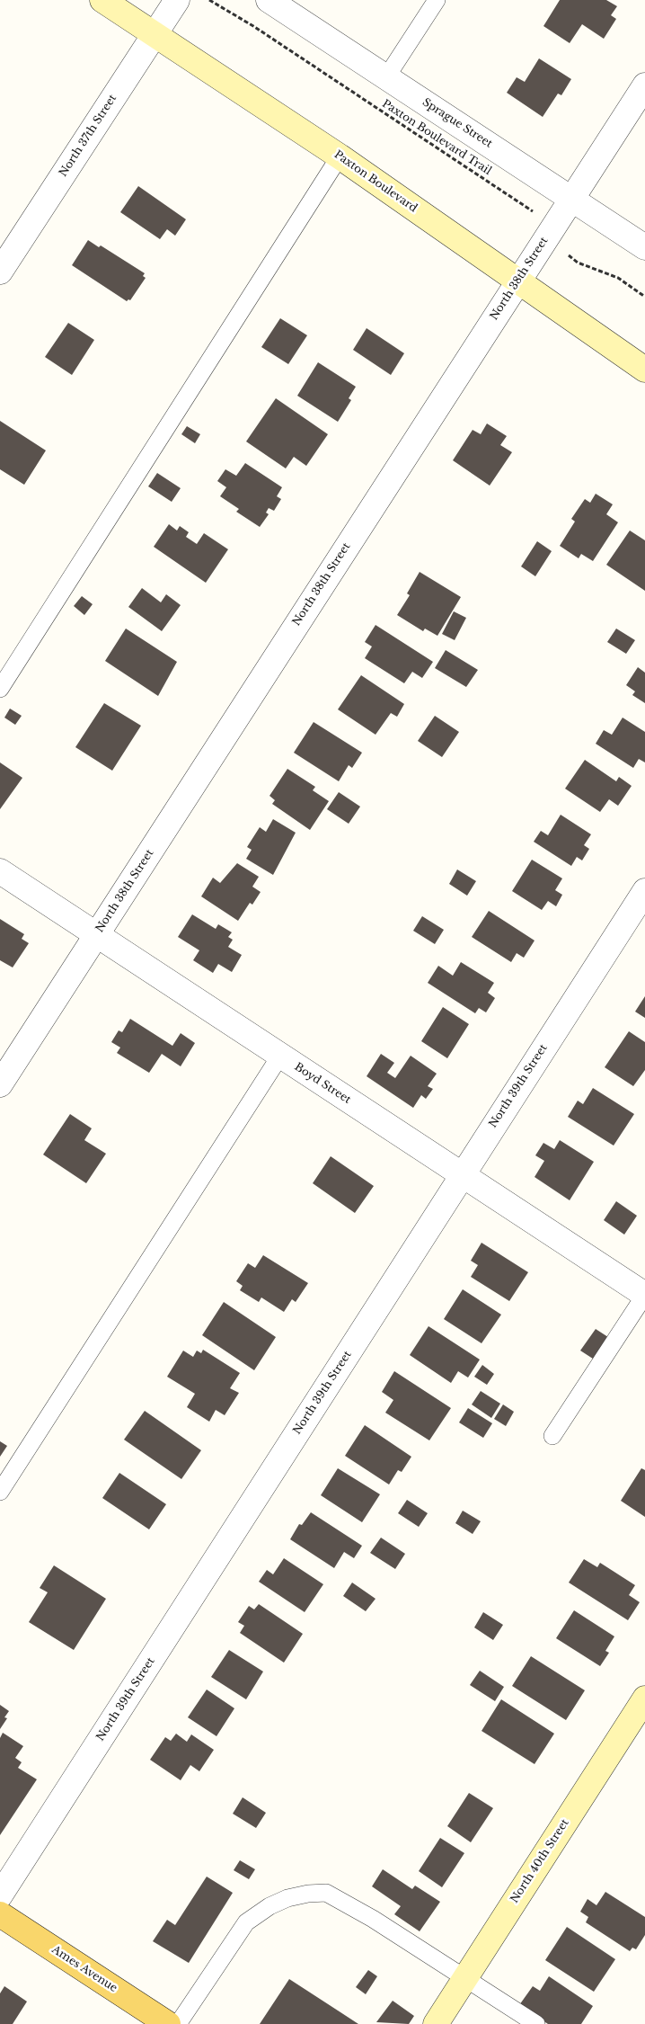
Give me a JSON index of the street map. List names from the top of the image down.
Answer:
{
  "streets": {
    "main road": ["Ames Avenue"],
    "street": [
      "Sprague Street",
      "North 37th Street",
      "Paxton Boulevard",
      "North 38th Street",
      "Boyd Street",
      "North 39th Street",
      "North 40th Street"
    ],
    "path": ["Paxton Boulevard Trail"]
  },
  "crossings": [
    ["Sprague Street", "North 38th Street"],
    ["North 37th Street", "Paxton Boulevard"],
    ["Paxton Boulevard Trail", "North 38th Street"],
    ["Paxton Boulevard", "North 38th Street"],
    ["North 38th Street", "Boyd Street"],
    ["Boyd Street", "North 39th Street"]
  ]
}
